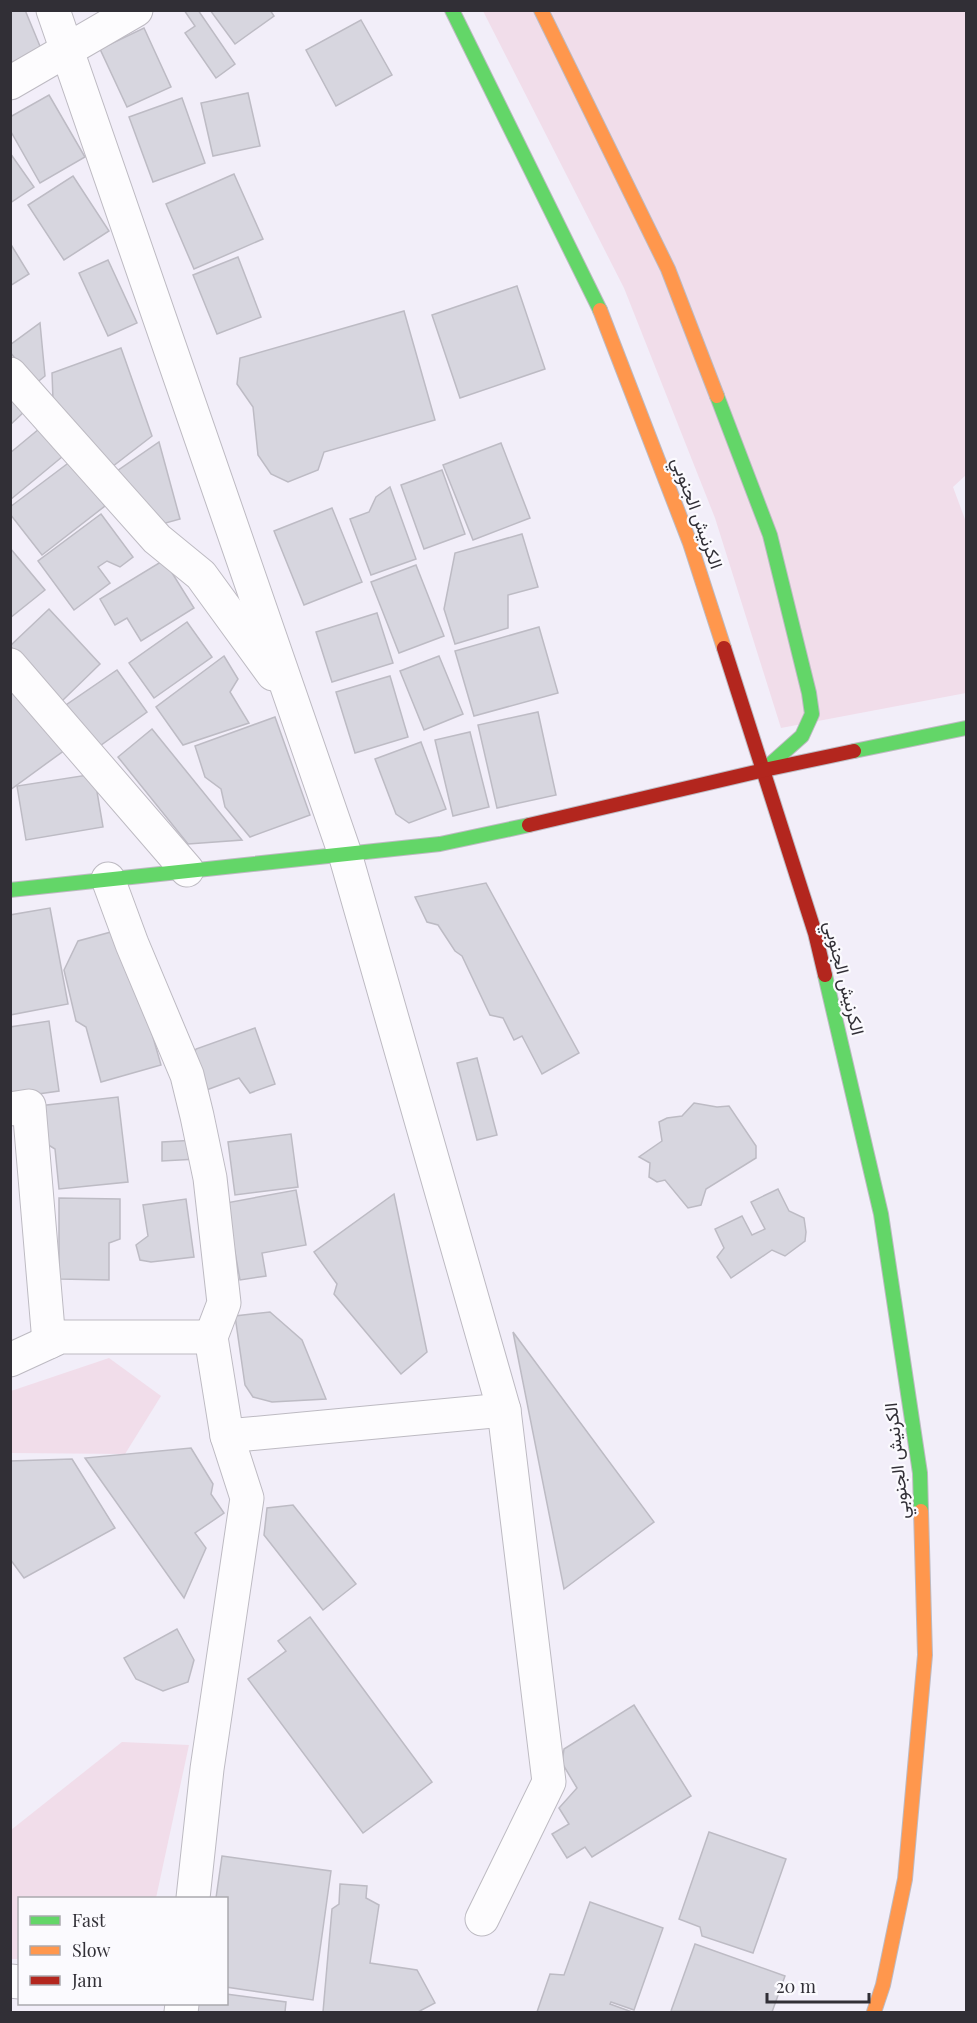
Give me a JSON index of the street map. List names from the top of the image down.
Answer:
{
  "streets": {
    "main road": ["الكرنيش الجنوبي"]
  },
  "legend": ["Fast", "Slow", "Jam"],
  "scale_bar": "20 m"
}
